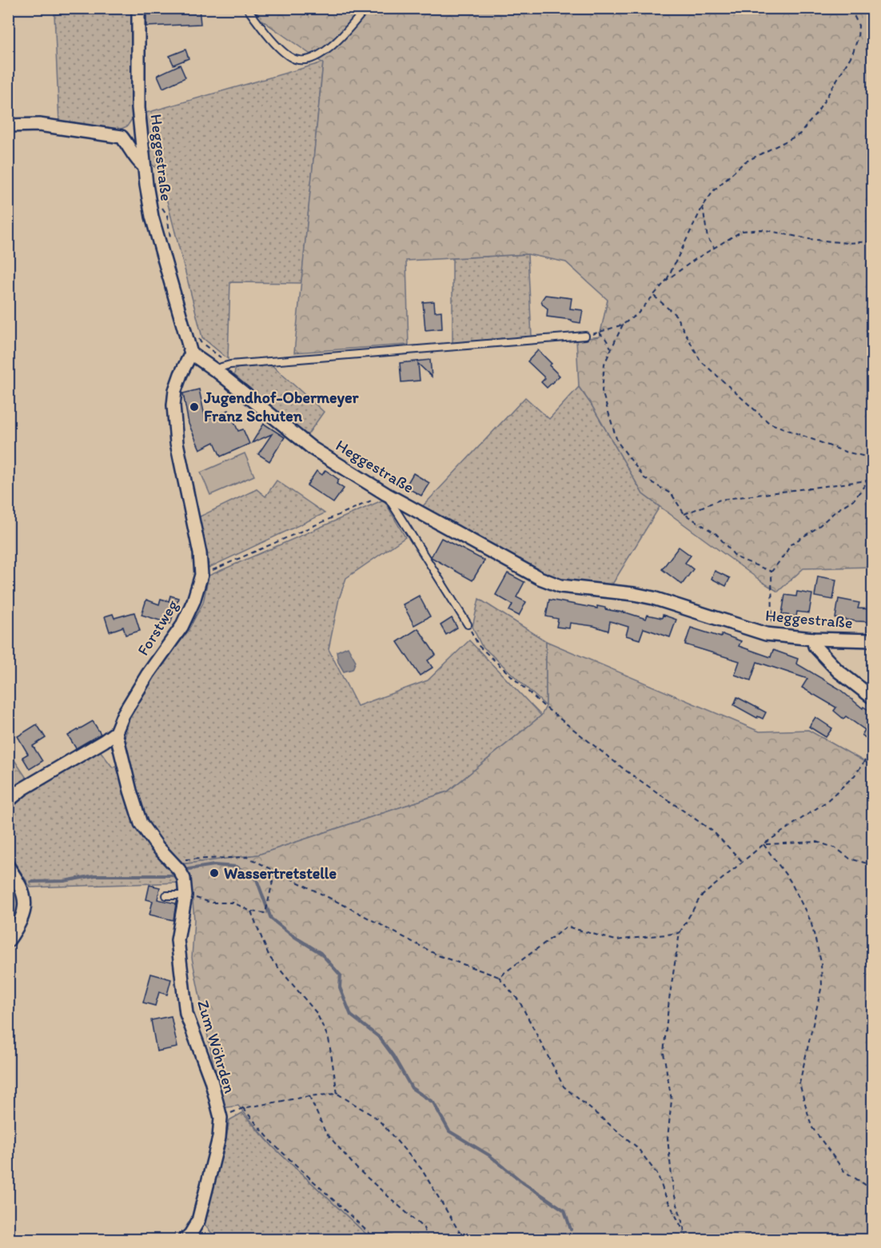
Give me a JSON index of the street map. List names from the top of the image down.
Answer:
{
  "streets": {
    "street": ["Heggestraße", "Forstweg", "Zum Wöhrden"]
  },
  "crossings": [
    ["Heggestraße", "Forstweg"],
    ["Forstweg", "Zum Wöhrden"]
  ],
  "places": ["Jugendhof-Obermeyer Franz Schuten", "Wassertretstelle"]
}
